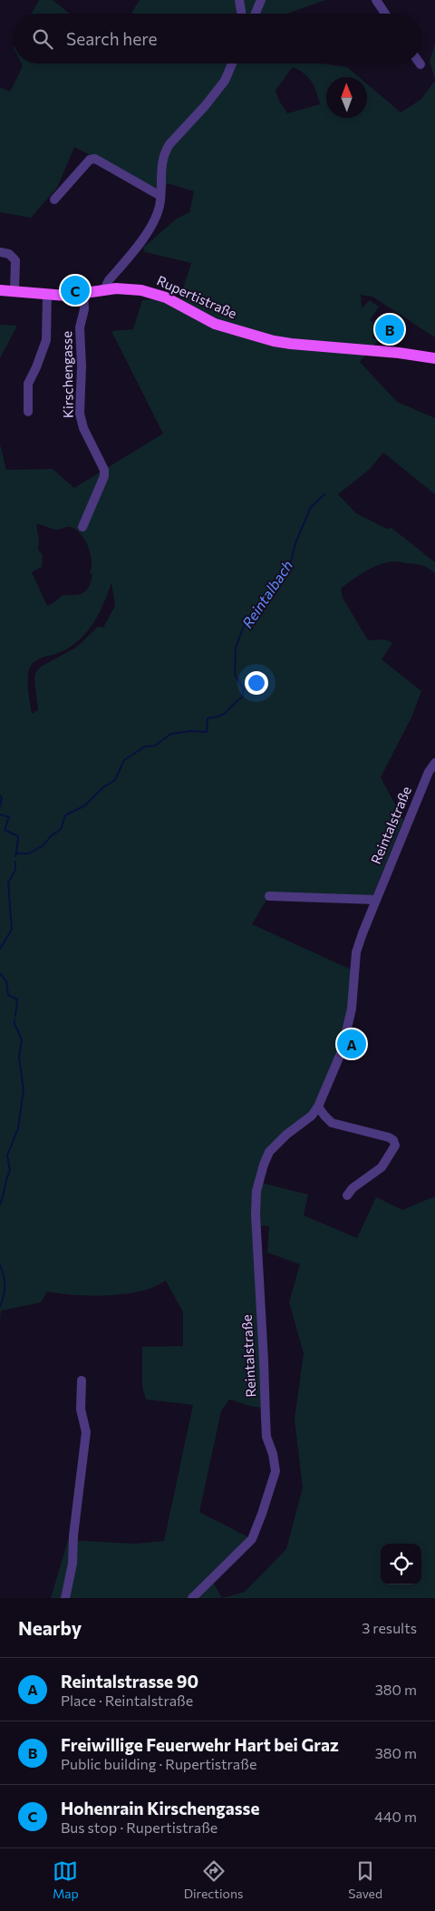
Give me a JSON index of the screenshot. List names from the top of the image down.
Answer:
{
  "streets": {
    "main road": ["Rupertistraße"],
    "street": ["Kirschengasse", "Reintalstraße"]
  },
  "crossings": [
    ["Rupertistraße", "Kirschengasse"]
  ],
  "water": ["Reintalbach"],
  "north": "top",
  "page": {
    "search": "Search here",
    "pins": ["C", "B", "A"],
    "heading": ["Nearby", "3 results"],
    "list": [
      {
        "mark": "A",
        "name": "Reintalstrasse 90",
        "note": "Place · Reintalstraße",
        "value": "380 m"
      },
      {
        "mark": "B",
        "name": "Freiwillige Feuerwehr Hart bei Graz",
        "note": "Public building · Rupertistraße",
        "value": "380 m"
      },
      {
        "mark": "C",
        "name": "Hohenrain Kirschengasse",
        "note": "Bus stop · Rupertistraße",
        "value": "440 m"
      }
    ],
    "nav": ["Map", "Directions", "Saved"]
  }
}
